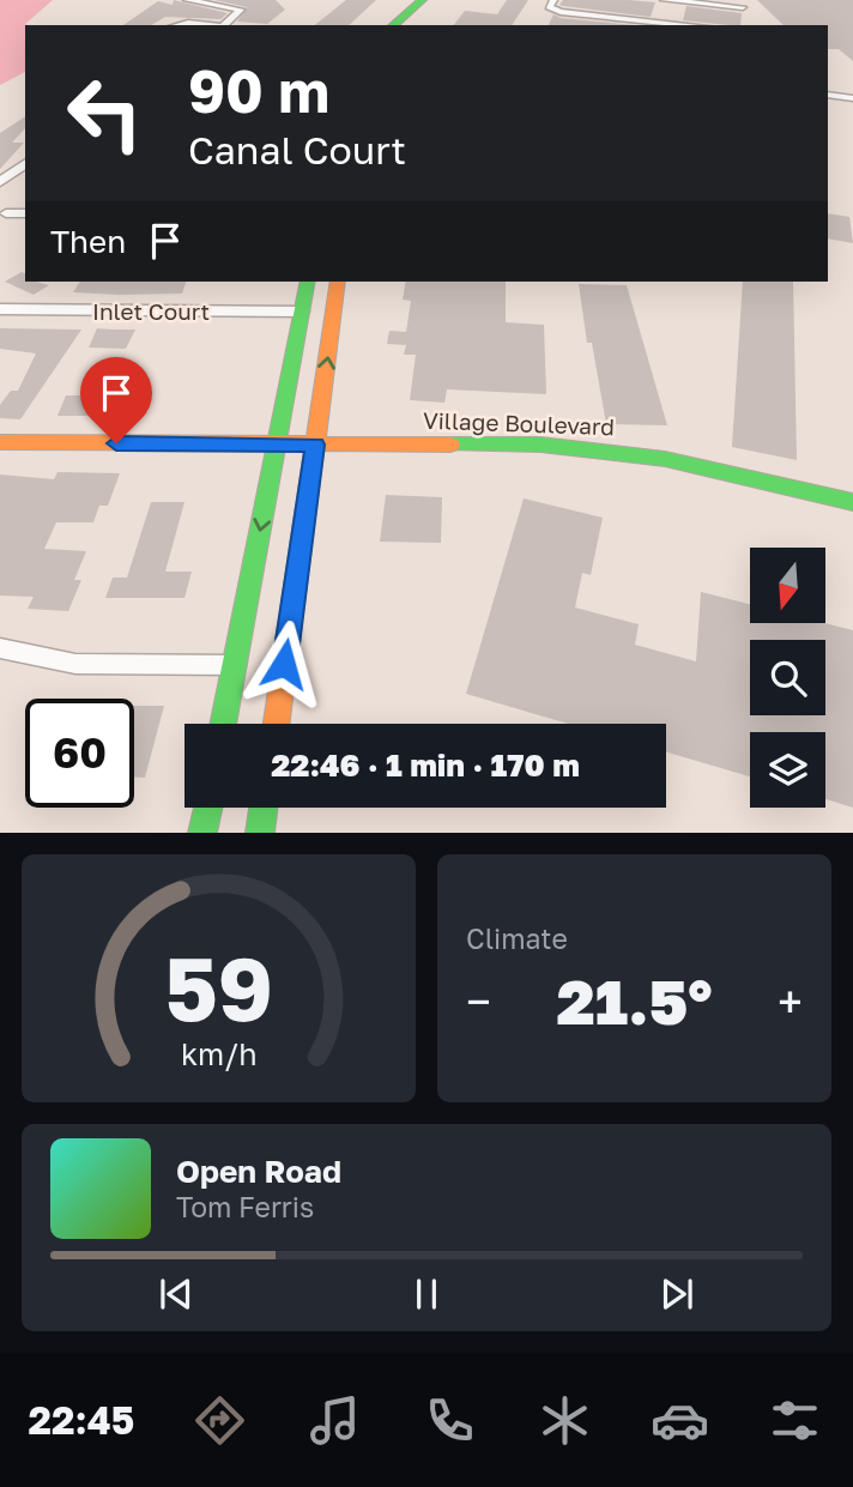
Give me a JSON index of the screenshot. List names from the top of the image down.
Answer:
{
  "streets": {
    "main road": ["Village Boulevard"],
    "street": ["Inlet Court"]
  },
  "north": "bottom",
  "page": {
    "turn": ["90 m", "Canal Court"],
    "then": "Then",
    "limit": "60",
    "trip": "22:46 · 1 min · 170 m",
    "tile": "Climate",
    "heat": ["−", "21.5°", "+"],
    "song": ["Open Road", "Tom Ferris"],
    "tabs": "22:45",
    "gauge": ["59", "km/h"]
  }
}
